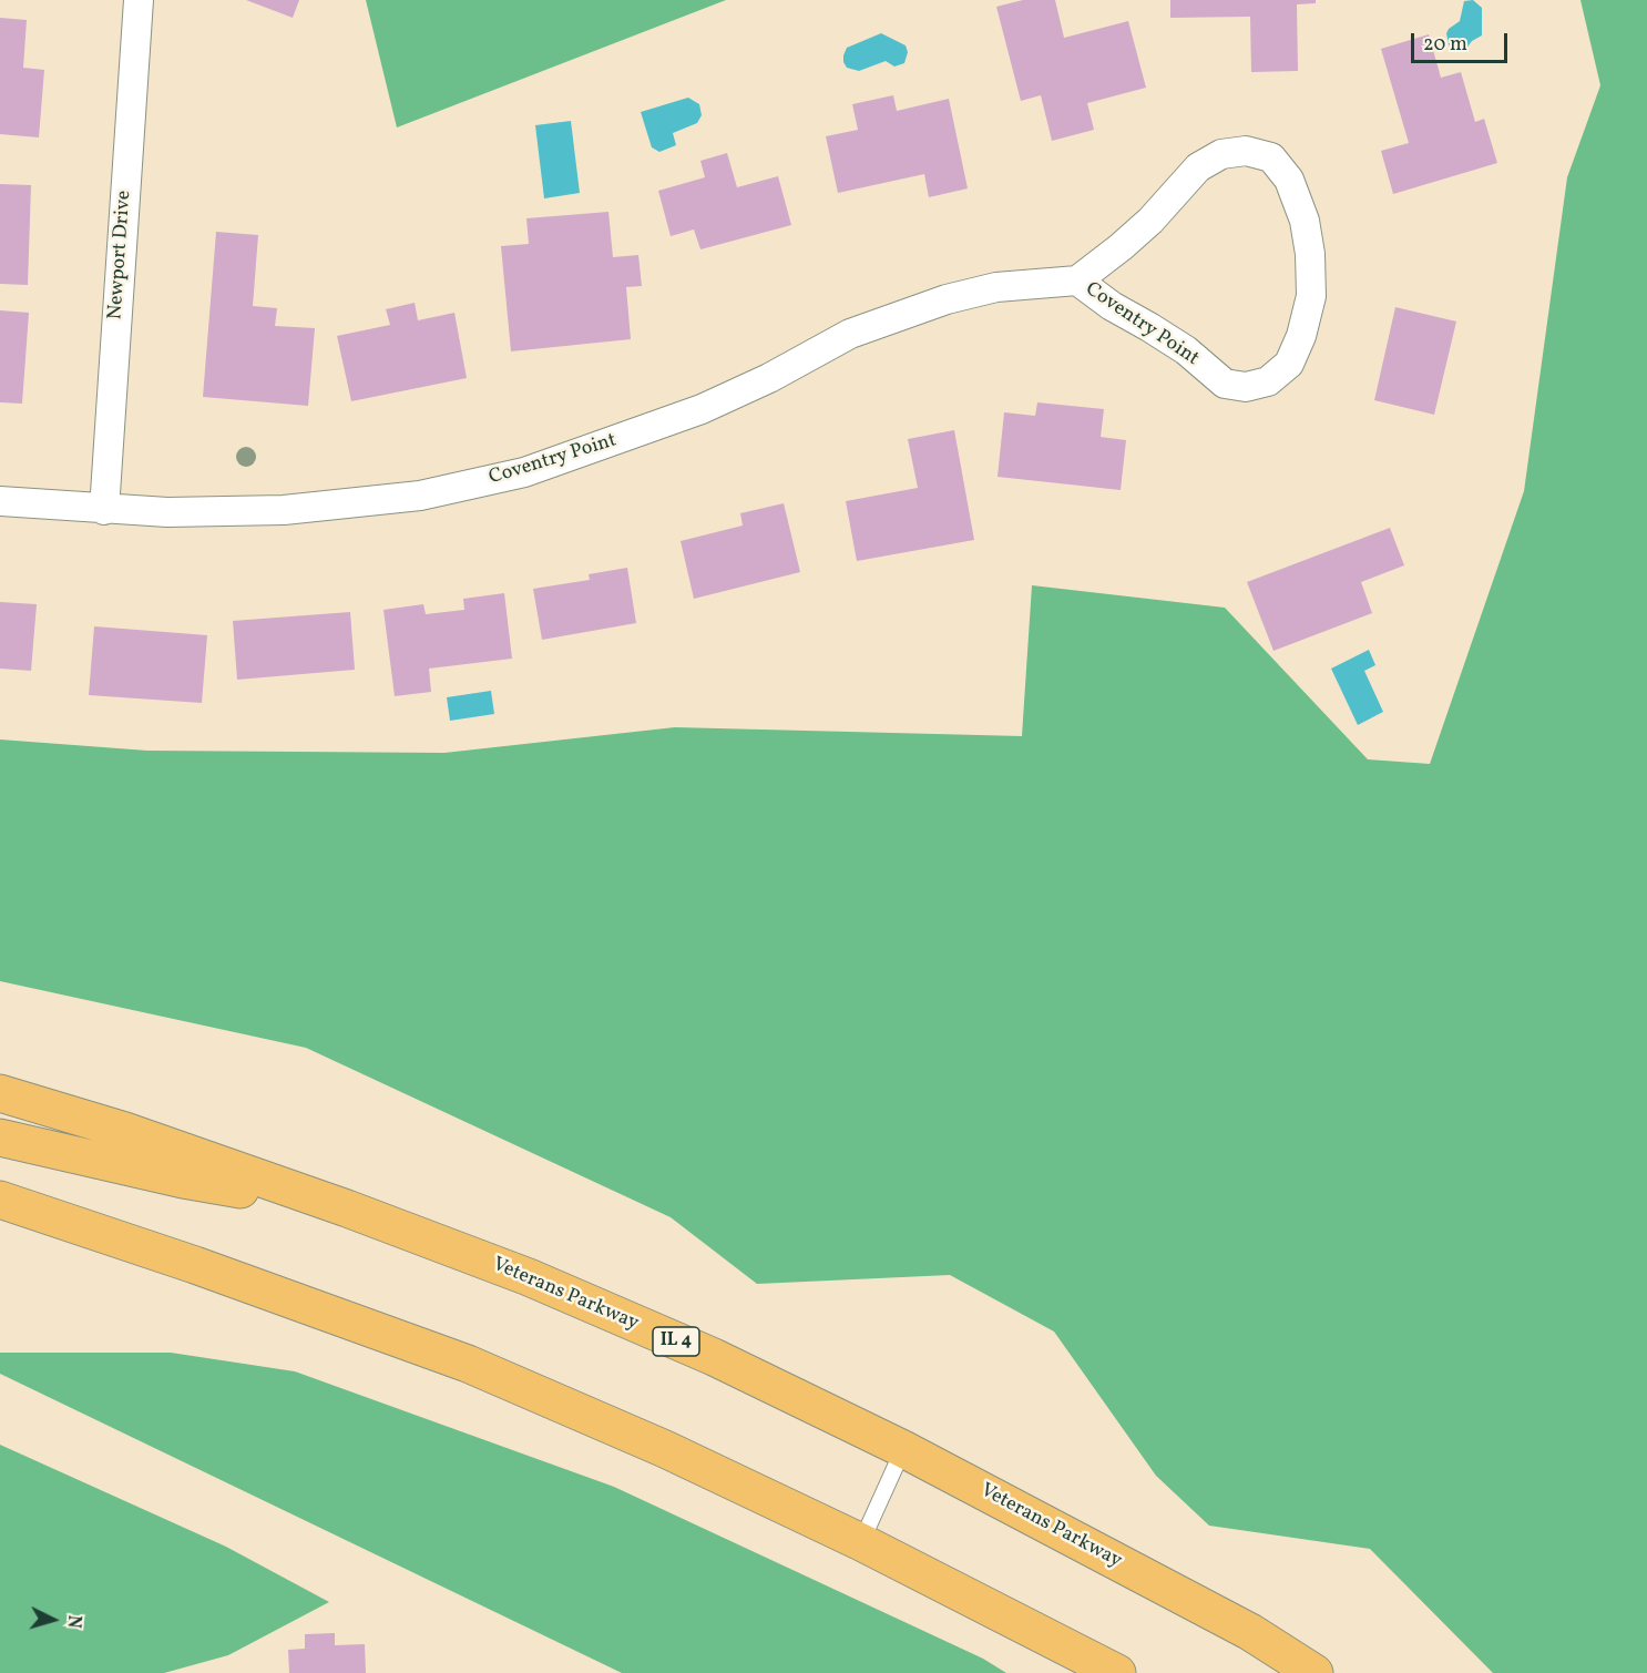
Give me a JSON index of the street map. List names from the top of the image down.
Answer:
{
  "streets": {
    "highway": ["Veterans Parkway", "IL 4"],
    "street": ["Newport Drive", "Coventry Point"]
  },
  "crossings": [
    ["Newport Drive", "Coventry Point"]
  ],
  "scale_bar": "20 m",
  "north": "right"
}
